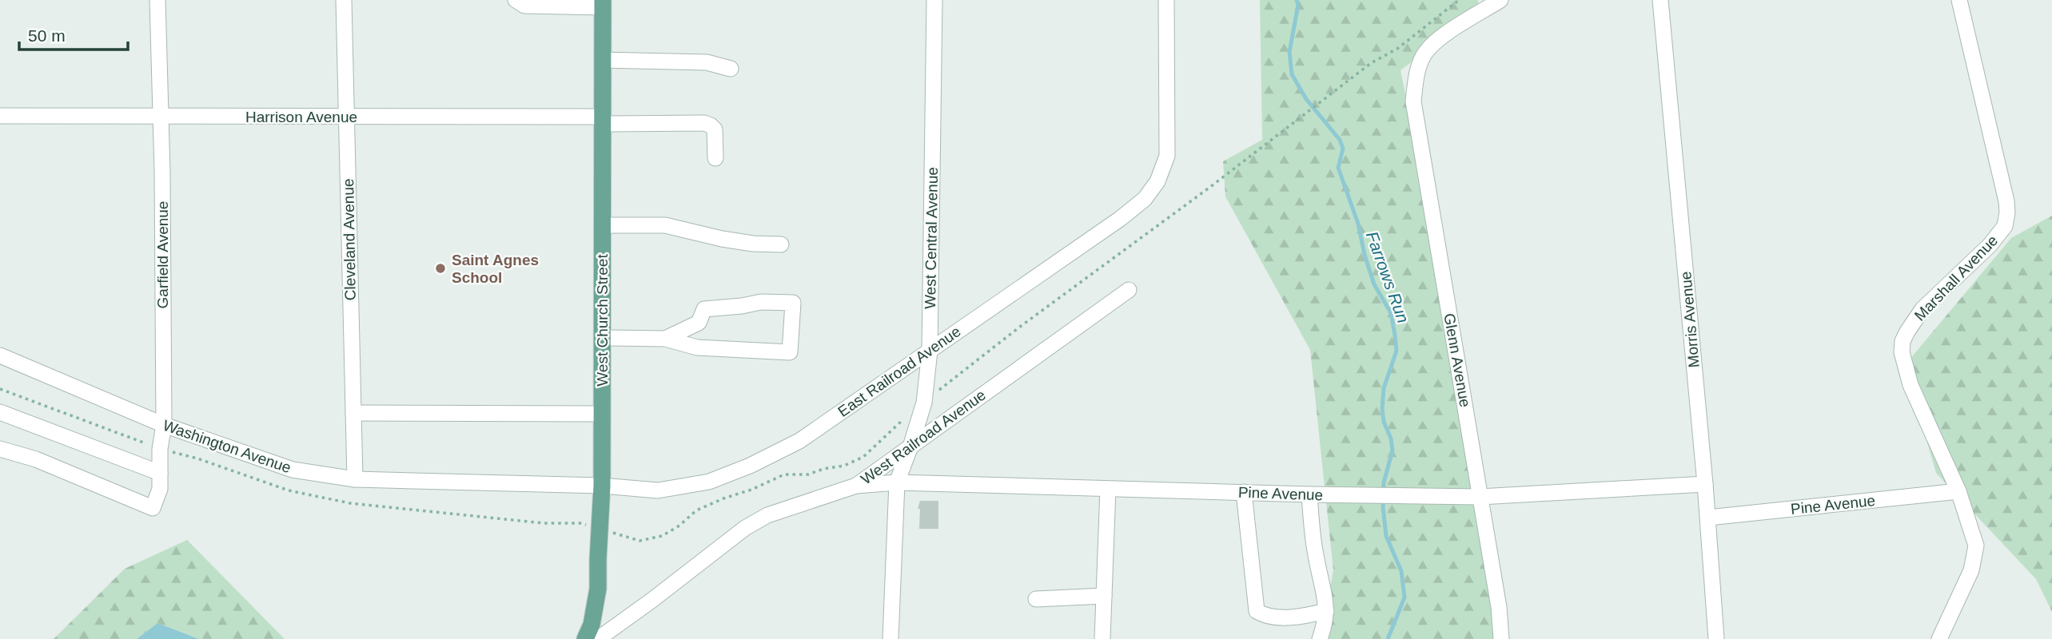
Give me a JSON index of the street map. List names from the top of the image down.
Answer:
{
  "streets": {
    "main road": ["West Church Street"],
    "street": [
      "Harrison Avenue",
      "West Central Avenue",
      "Cleveland Avenue",
      "Garfield Avenue",
      "Marshall Avenue",
      "Morris Avenue",
      "Glenn Avenue",
      "East Railroad Avenue",
      "West Railroad Avenue",
      "Washington Avenue",
      "Pine Avenue"
    ]
  },
  "crossings": [
    ["Harrison Avenue", "Cleveland Avenue"],
    ["Harrison Avenue", "Garfield Avenue"],
    ["Harrison Avenue", "West Church Street"],
    ["West Central Avenue", "East Railroad Avenue"],
    ["West Central Avenue", "West Railroad Avenue"],
    ["West Central Avenue", "Pine Avenue"],
    ["Cleveland Avenue", "Washington Avenue"],
    ["Garfield Avenue", "Washington Avenue"],
    ["Marshall Avenue", "Pine Avenue"],
    ["Morris Avenue", "Pine Avenue"],
    ["West Church Street", "East Railroad Avenue"],
    ["West Church Street", "Washington Avenue"],
    ["Glenn Avenue", "Pine Avenue"],
    ["East Railroad Avenue", "Washington Avenue"],
    ["West Railroad Avenue", "Pine Avenue"]
  ],
  "water": ["Farrows Run"],
  "places": ["Saint Agnes School"],
  "scale_bar": "50 m"
}
